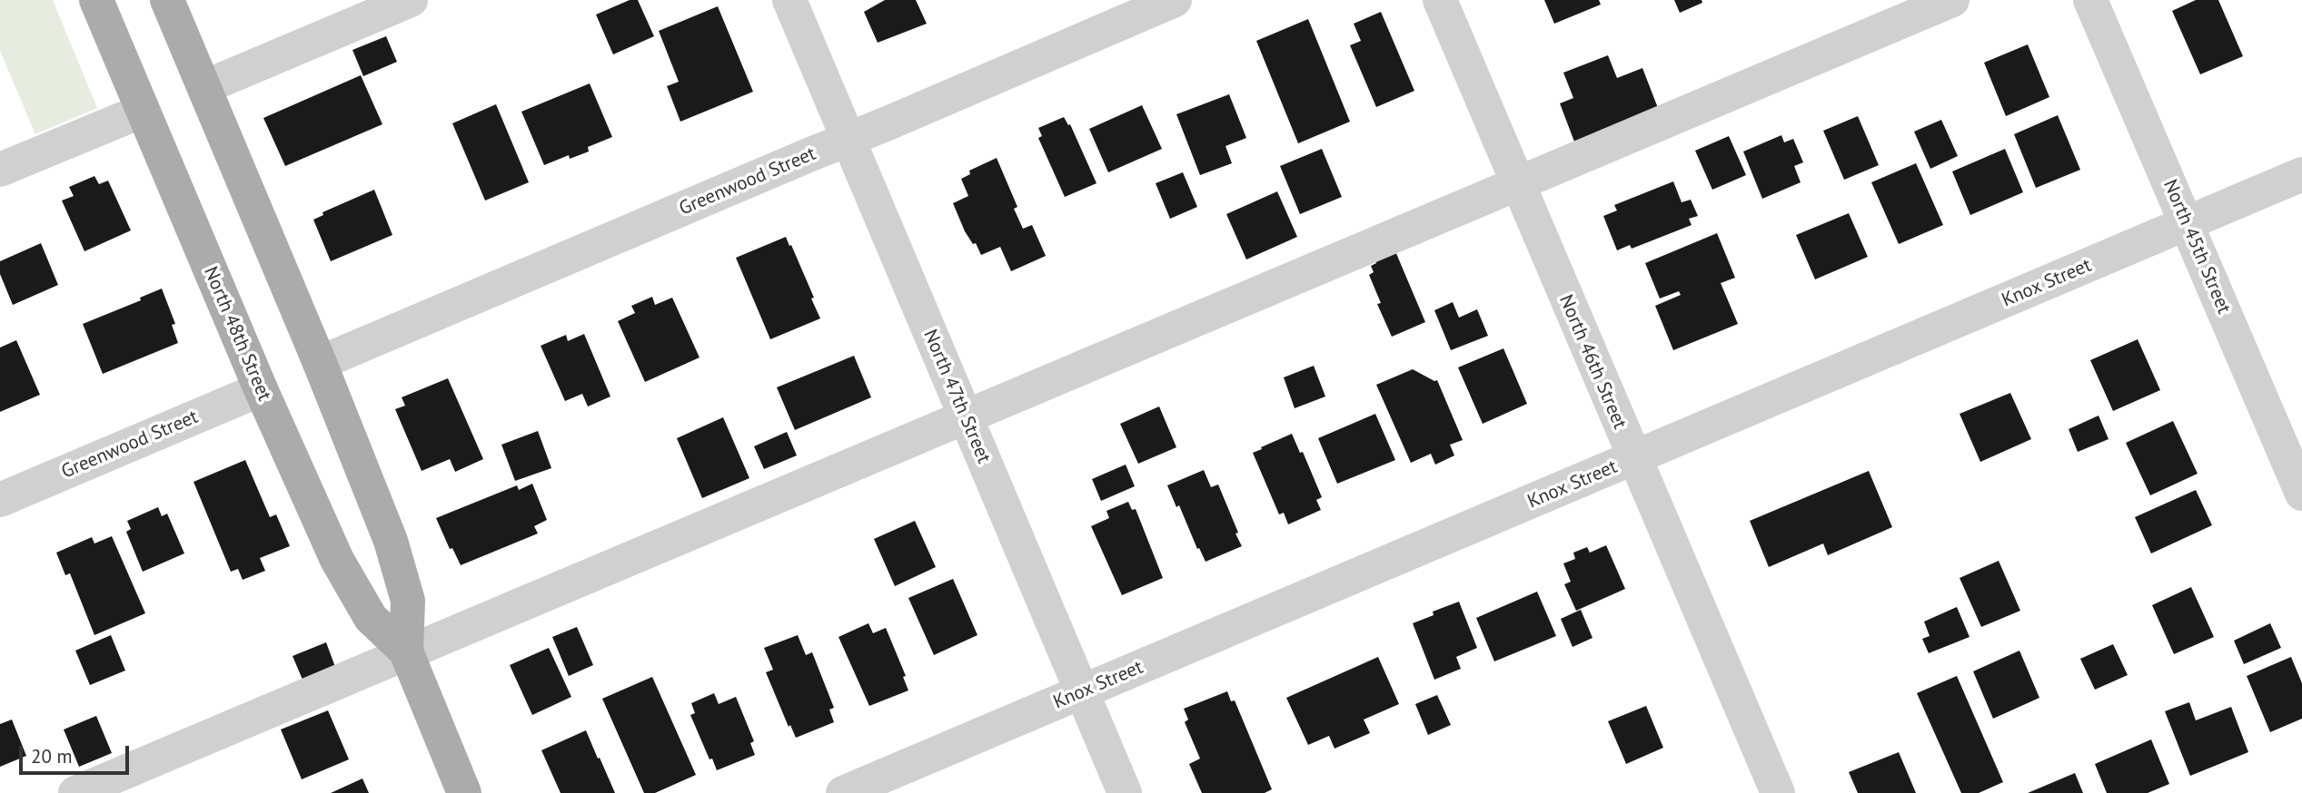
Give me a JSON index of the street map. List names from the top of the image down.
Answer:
{
  "streets": {
    "main road": ["North 48th Street"],
    "street": [
      "Greenwood Street",
      "North 45th Street",
      "Knox Street",
      "North 46th Street",
      "North 47th Street"
    ]
  },
  "crossings": [
    ["Greenwood Street", "North 48th Street"],
    ["Greenwood Street", "North 47th Street"],
    ["North 45th Street", "Knox Street"],
    ["Knox Street", "North 46th Street"],
    ["Knox Street", "North 47th Street"]
  ],
  "scale_bar": "20 m"
}
